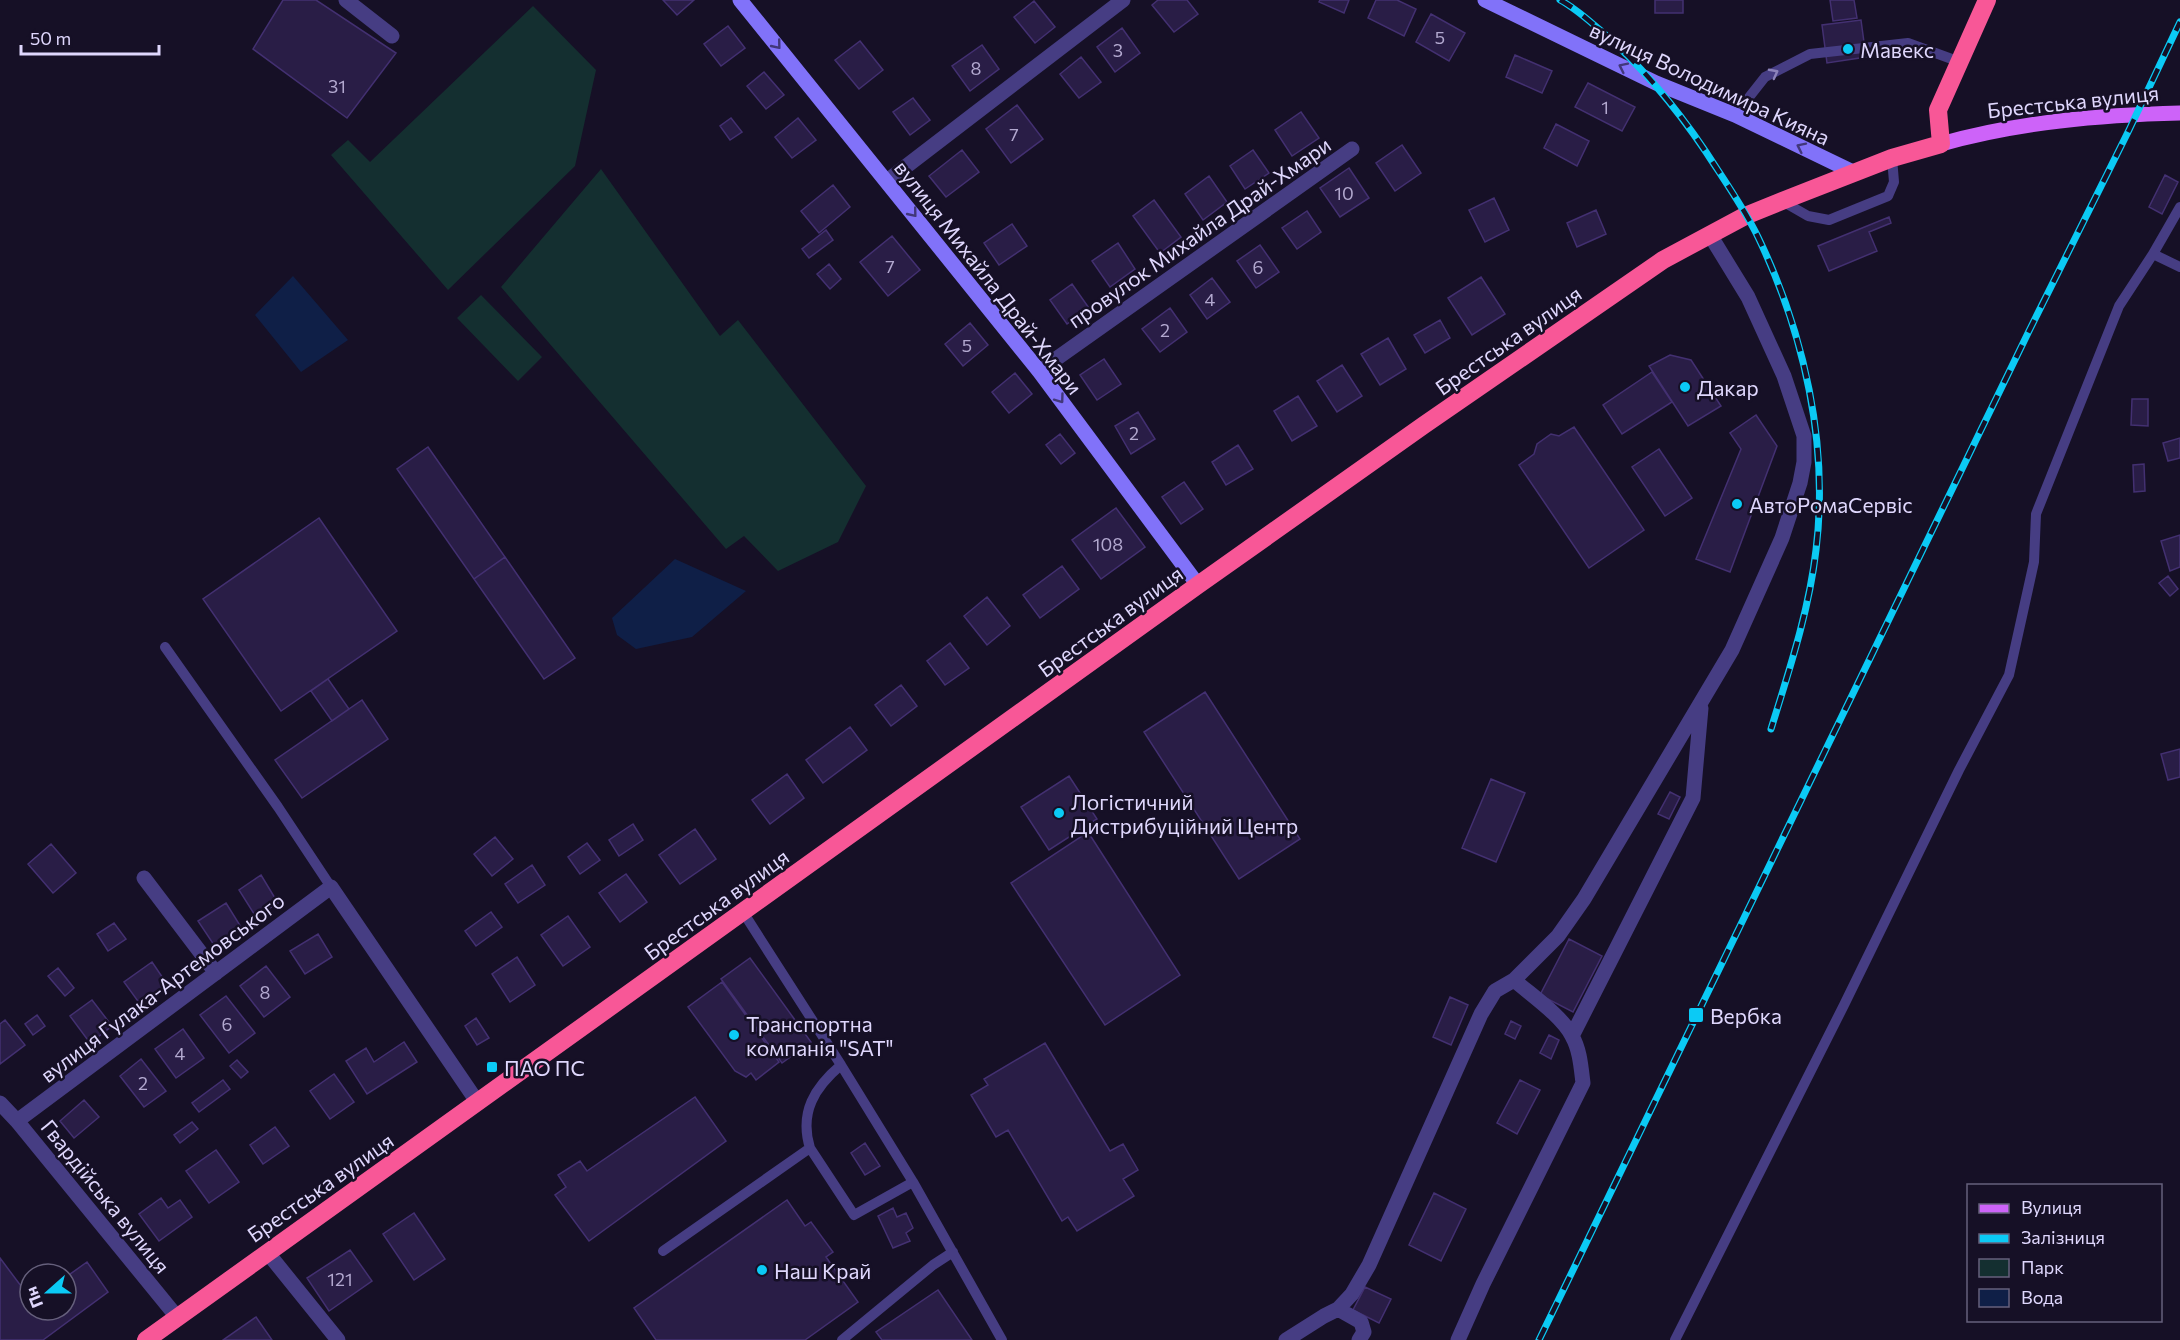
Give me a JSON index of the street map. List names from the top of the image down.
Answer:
{
  "streets": {
    "highway": ["Брестська вулиця"],
    "main road": ["вулиця Володимира Кияна", "вулиця Михайла Драй-Хмари"],
    "street": ["провулок Михайла Драй-Хмари", "вулиця Гулака-Артемовського", "Гвардійська вулиця"]
  },
  "crossings": [
    ["вулиця Володимира Кияна", "Брестська вулиця"],
    ["Брестська вулиця", "вулиця Михайла Драй-Хмари"],
    ["Брестська вулиця", "Гвардійська вулиця"],
    ["провулок Михайла Драй-Хмари", "вулиця Михайла Драй-Хмари"],
    ["вулиця Гулака-Артемовського", "Гвардійська вулиця"]
  ],
  "one_way": ["вулиця Володимира Кияна", "вулиця Михайла Драй-Хмари"],
  "places": {
    "other": [
      "Мавекс",
      "Дакар",
      "АвтоРомаСервіс",
      "Логістичний Дистрибуційний Центр",
      "Транспортна компанія \"SAT\"",
      "Наш Край"
    ],
    "transit": ["Вербка", "ПАО ПС"]
  },
  "house_numbers": [
    "5",
    "3",
    "8",
    "31",
    "1",
    "7",
    "10",
    "7",
    "6",
    "4",
    "2",
    "5",
    "2",
    "108",
    "8",
    "6",
    "4",
    "2",
    "121"
  ],
  "legend": [
    "Вулиця",
    "Залізниця",
    "Парк",
    "Вода"
  ],
  "scale_bar": "50 m",
  "north": "left"
}
